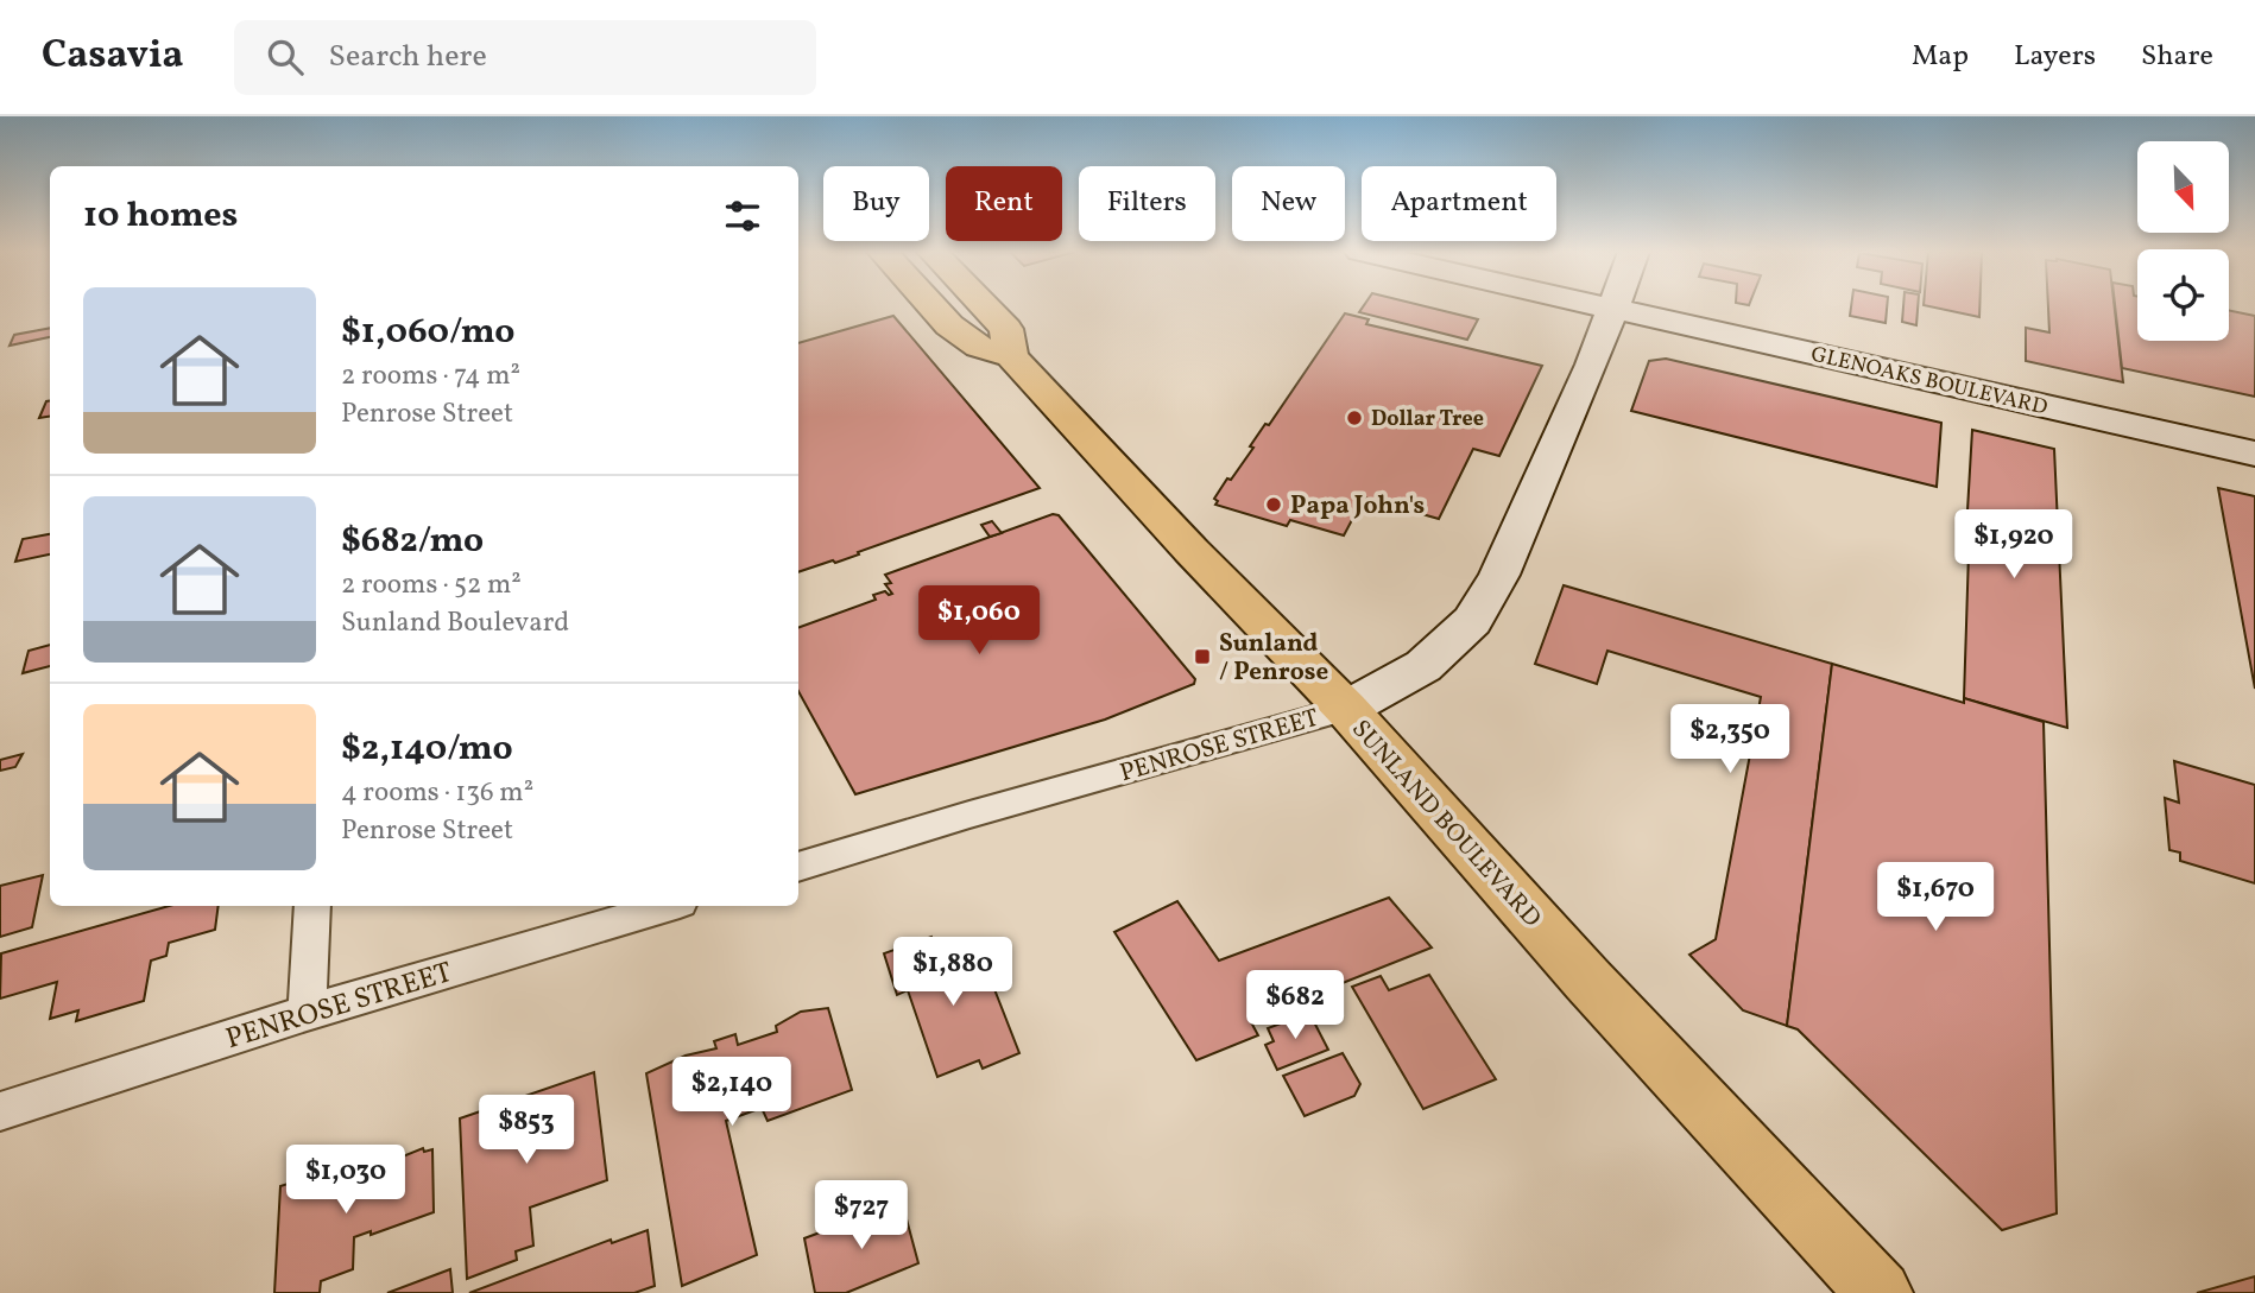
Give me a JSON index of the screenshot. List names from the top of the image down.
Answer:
{
  "streets": {
    "main road": ["GLENOAKS BOULEVARD", "PENROSE STREET", "SUNLAND BOULEVARD"]
  },
  "crossings": [
    ["GLENOAKS BOULEVARD", "PENROSE STREET"],
    ["PENROSE STREET", "SUNLAND BOULEVARD"]
  ],
  "places": {
    "other": ["Dollar Tree", "Papa John's"],
    "transit": ["Sunland / Penrose"]
  },
  "north": "bottom right",
  "page": {
    "header": "Casavia",
    "search": "Search here",
    "nav": ["Map", "Layers", "Share"],
    "chip": [
      "Buy",
      "Rent",
      "Filters",
      "New",
      "Apartment"
    ],
    "heading": "10 homes",
    "list": [
      {
        "name": "$1,060/mo",
        "note": "2 rooms · 74 m² · Penrose Street"
      },
      {
        "name": "$682/mo",
        "note": "2 rooms · 52 m² · Sunland Boulevard"
      },
      {
        "name": "$2,140/mo",
        "note": "4 rooms · 136 m² · Penrose Street"
      }
    ],
    "price": [
      "$1,920",
      "$1,060",
      "$2,350",
      "$1,670",
      "$1,880",
      "$682",
      "$2,140",
      "$853",
      "$1,030",
      "$727"
    ]
  }
}
